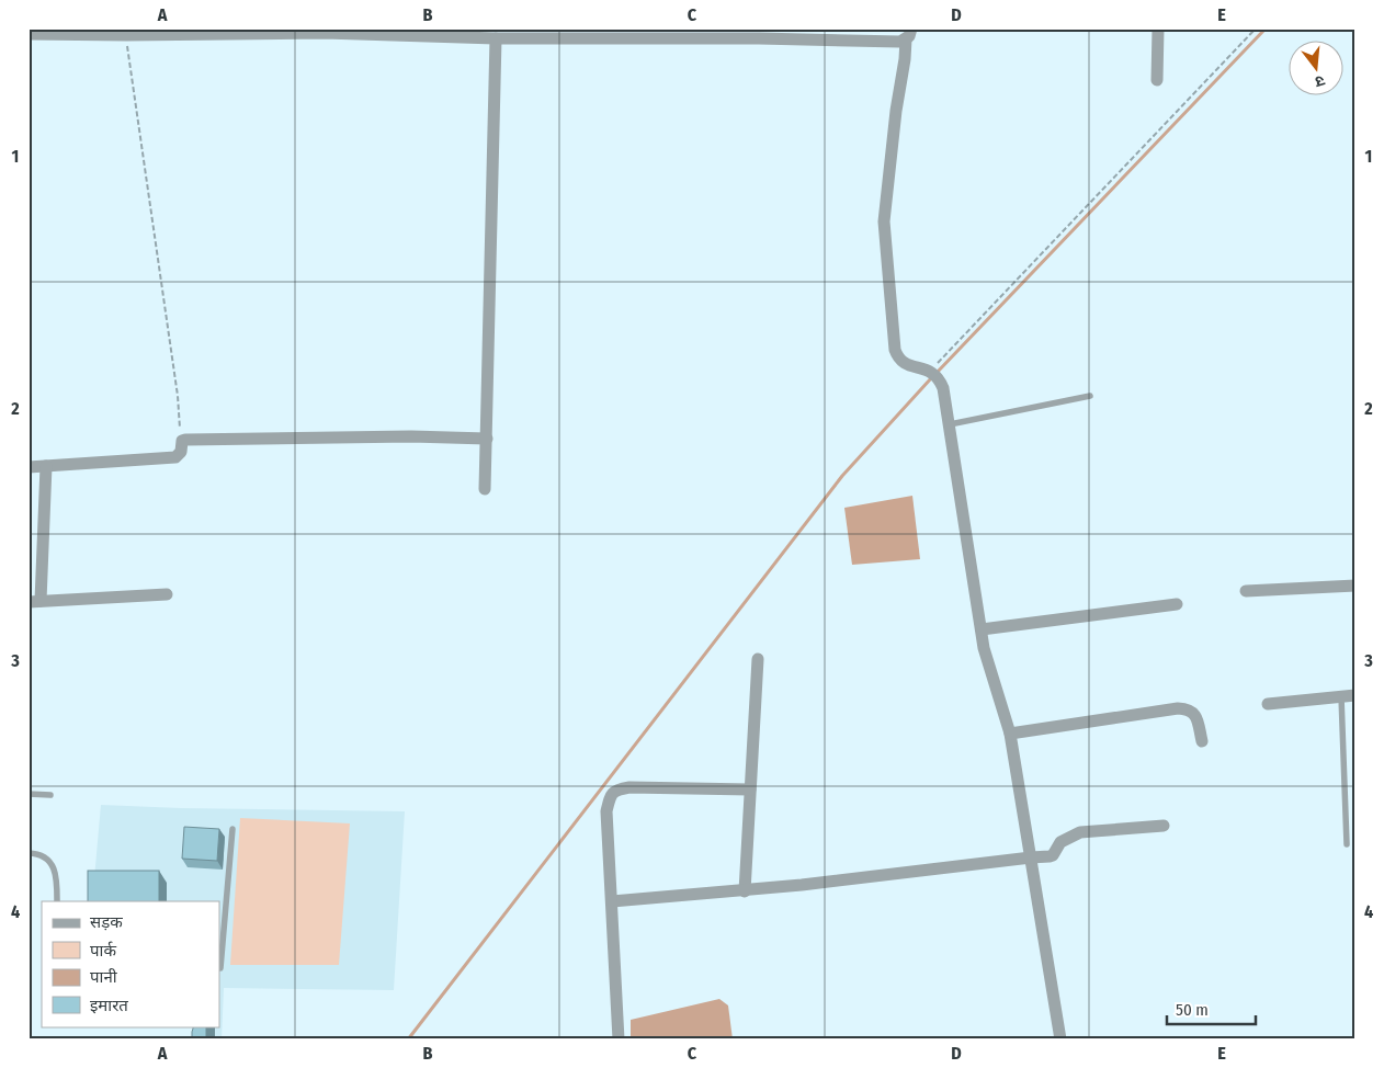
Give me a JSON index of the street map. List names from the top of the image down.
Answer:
{
  "legend": [
    "सड़क",
    "पार्क",
    "पानी",
    "इमारत"
  ],
  "scale_bar": "50 m",
  "north": "bottom",
  "grid": {
    "columns": [
      "A",
      "B",
      "C",
      "D",
      "E"
    ],
    "rows": [
      "1",
      "2",
      "3",
      "4"
    ]
  }
}
